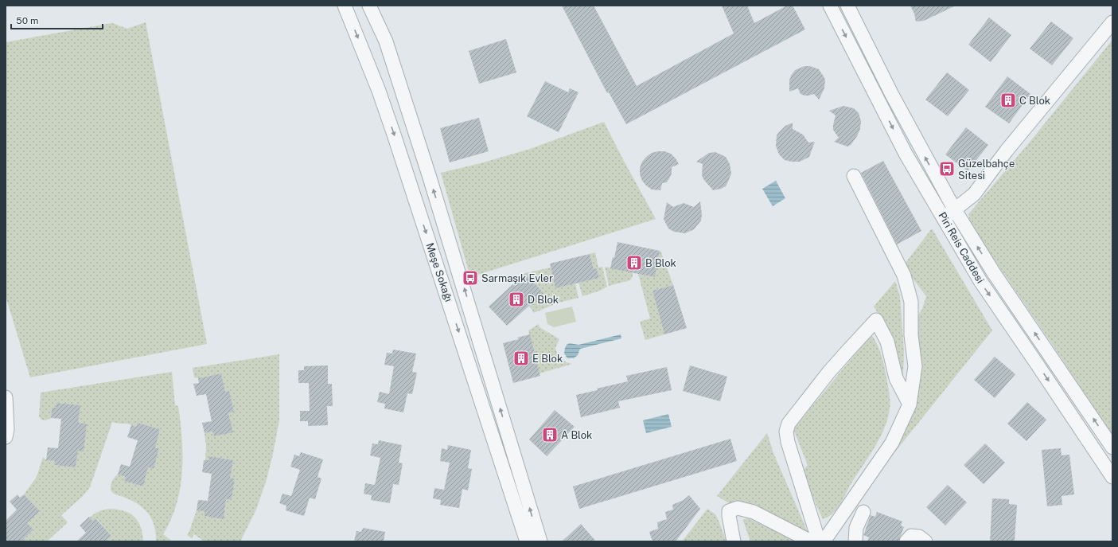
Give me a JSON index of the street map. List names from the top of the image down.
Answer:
{
  "streets": {
    "street": ["Piri Reis Caddesi", "Meşe Sokağı"]
  },
  "places": {
    "building": [
      "C Blok",
      "B Blok",
      "D Blok",
      "E Blok",
      "A Blok"
    ],
    "bus stop": ["Güzelbahçe Sitesi", "Sarmaşık Evler"]
  },
  "scale_bar": "50 m"
}
